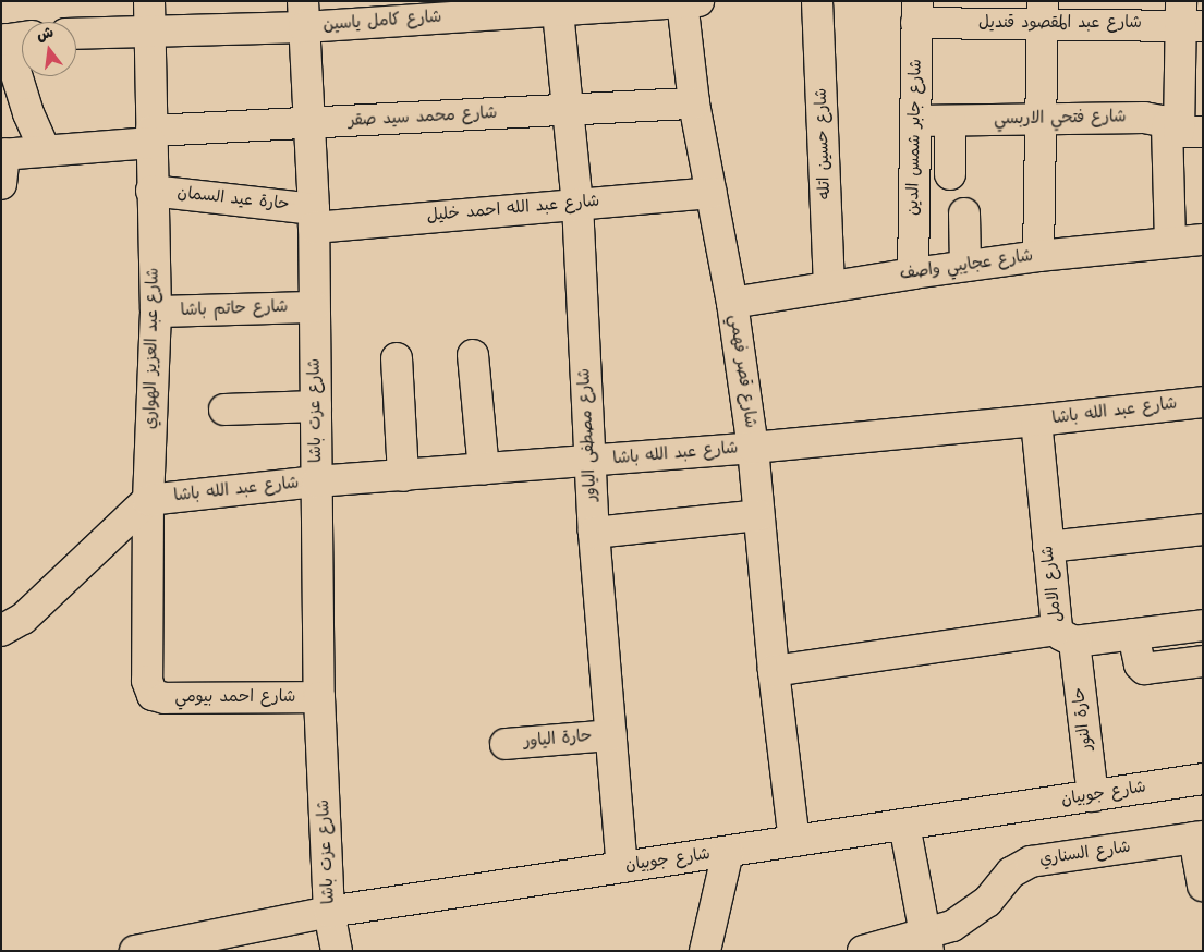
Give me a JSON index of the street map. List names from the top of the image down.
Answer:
{
  "streets": {
    "street": [
      "شارع كامل ياسين",
      "شارع عبد المقصود قنديل",
      "شارع محمد سيد صقر",
      "شارع فتحي الاربسي",
      "شارع جابر شمس الدين",
      "شارع حسين اتله",
      "حارة عيد السمان",
      "شارع عبد الله احمد خليل",
      "شارع عجايبي واصف",
      "شارع حاتم باشا",
      "شارع عبد العزيز الهواري",
      "شارع قصر فهمي",
      "شارع عزت باشا",
      "شارع عبد الله باشا",
      "شارع مصطفى الياور",
      "شارع الامل",
      "شارع احمد بيومي",
      "حارة النور",
      "حارة الياور",
      "شارع جوبيان",
      "شارع السناري"
    ]
  },
  "crossings": [
    ["شارع كامل ياسين", "شارع عبد العزيز الهواري"],
    ["شارع كامل ياسين", "شارع قصر فهمي"],
    ["شارع كامل ياسين", "شارع عزت باشا"],
    ["شارع كامل ياسين", "شارع مصطفى الياور"],
    ["شارع عبد المقصود قنديل", "شارع جابر شمس الدين"],
    ["شارع محمد سيد صقر", "شارع عبد العزيز الهواري"],
    ["شارع محمد سيد صقر", "شارع قصر فهمي"],
    ["شارع محمد سيد صقر", "شارع عزت باشا"],
    ["شارع محمد سيد صقر", "شارع مصطفى الياور"],
    ["شارع فتحي الاربسي", "شارع جابر شمس الدين"],
    ["شارع جابر شمس الدين", "شارع عجايبي واصف"],
    ["شارع حسين اتله", "شارع عجايبي واصف"],
    ["حارة عيد السمان", "شارع عبد الله احمد خليل"],
    ["حارة عيد السمان", "شارع عبد العزيز الهواري"],
    ["حارة عيد السمان", "شارع عزت باشا"],
    ["شارع عبد الله احمد خليل", "شارع قصر فهمي"],
    ["شارع عبد الله احمد خليل", "شارع عزت باشا"],
    ["شارع عبد الله احمد خليل", "شارع مصطفى الياور"],
    ["شارع عجايبي واصف", "شارع قصر فهمي"],
    ["شارع حاتم باشا", "شارع عبد العزيز الهواري"],
    ["شارع حاتم باشا", "شارع عزت باشا"],
    ["شارع عبد العزيز الهواري", "شارع عبد الله باشا"],
    ["شارع عبد العزيز الهواري", "شارع احمد بيومي"],
    ["شارع قصر فهمي", "شارع عبد الله باشا"],
    ["شارع قصر فهمي", "شارع جوبيان"],
    ["شارع عزت باشا", "شارع عبد الله باشا"],
    ["شارع عزت باشا", "شارع احمد بيومي"],
    ["شارع عزت باشا", "شارع جوبيان"],
    ["شارع عبد الله باشا", "شارع مصطفى الياور"],
    ["شارع عبد الله باشا", "شارع الامل"],
    ["شارع مصطفى الياور", "حارة الياور"],
    ["شارع مصطفى الياور", "شارع جوبيان"],
    ["شارع الامل", "حارة النور"],
    ["حارة النور", "شارع جوبيان"]
  ],
  "north": "top"
}
